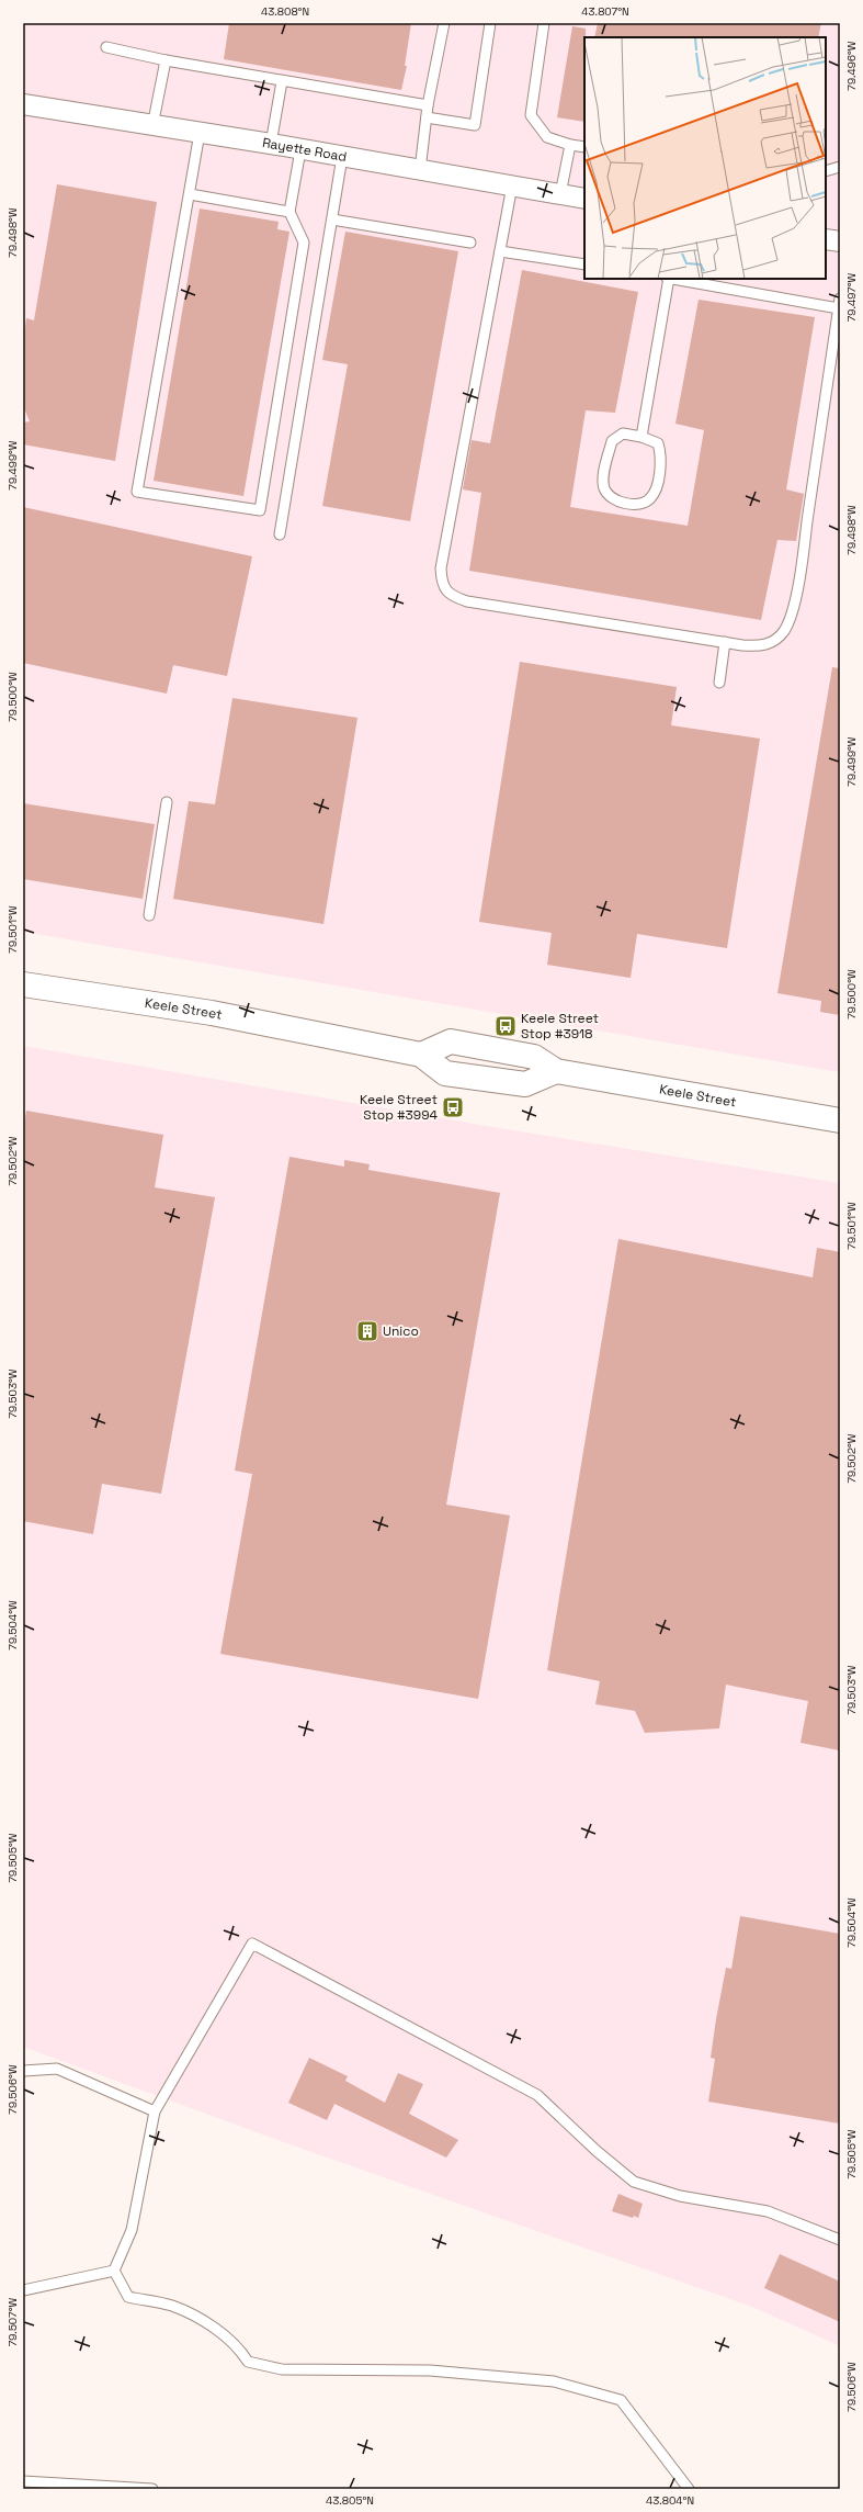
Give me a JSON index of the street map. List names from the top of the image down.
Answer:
{
  "streets": {
    "main road": ["Keele Street"],
    "street": ["Rayette Road"]
  },
  "places": {
    "bus stop": ["Keele Street Stop #3918", "Keele Street Stop #3994"],
    "building": ["Unico"]
  },
  "coordinates": [
    "43.808°N",
    "43.807°N",
    "79.496°W",
    "79.498°W",
    "79.497°W",
    "79.499°W",
    "79.500°W",
    "79.501°W",
    "79.502°W",
    "79.503°W",
    "79.504°W",
    "79.505°W",
    "79.506°W",
    "79.507°W",
    "43.805°N",
    "43.804°N"
  ]
}
